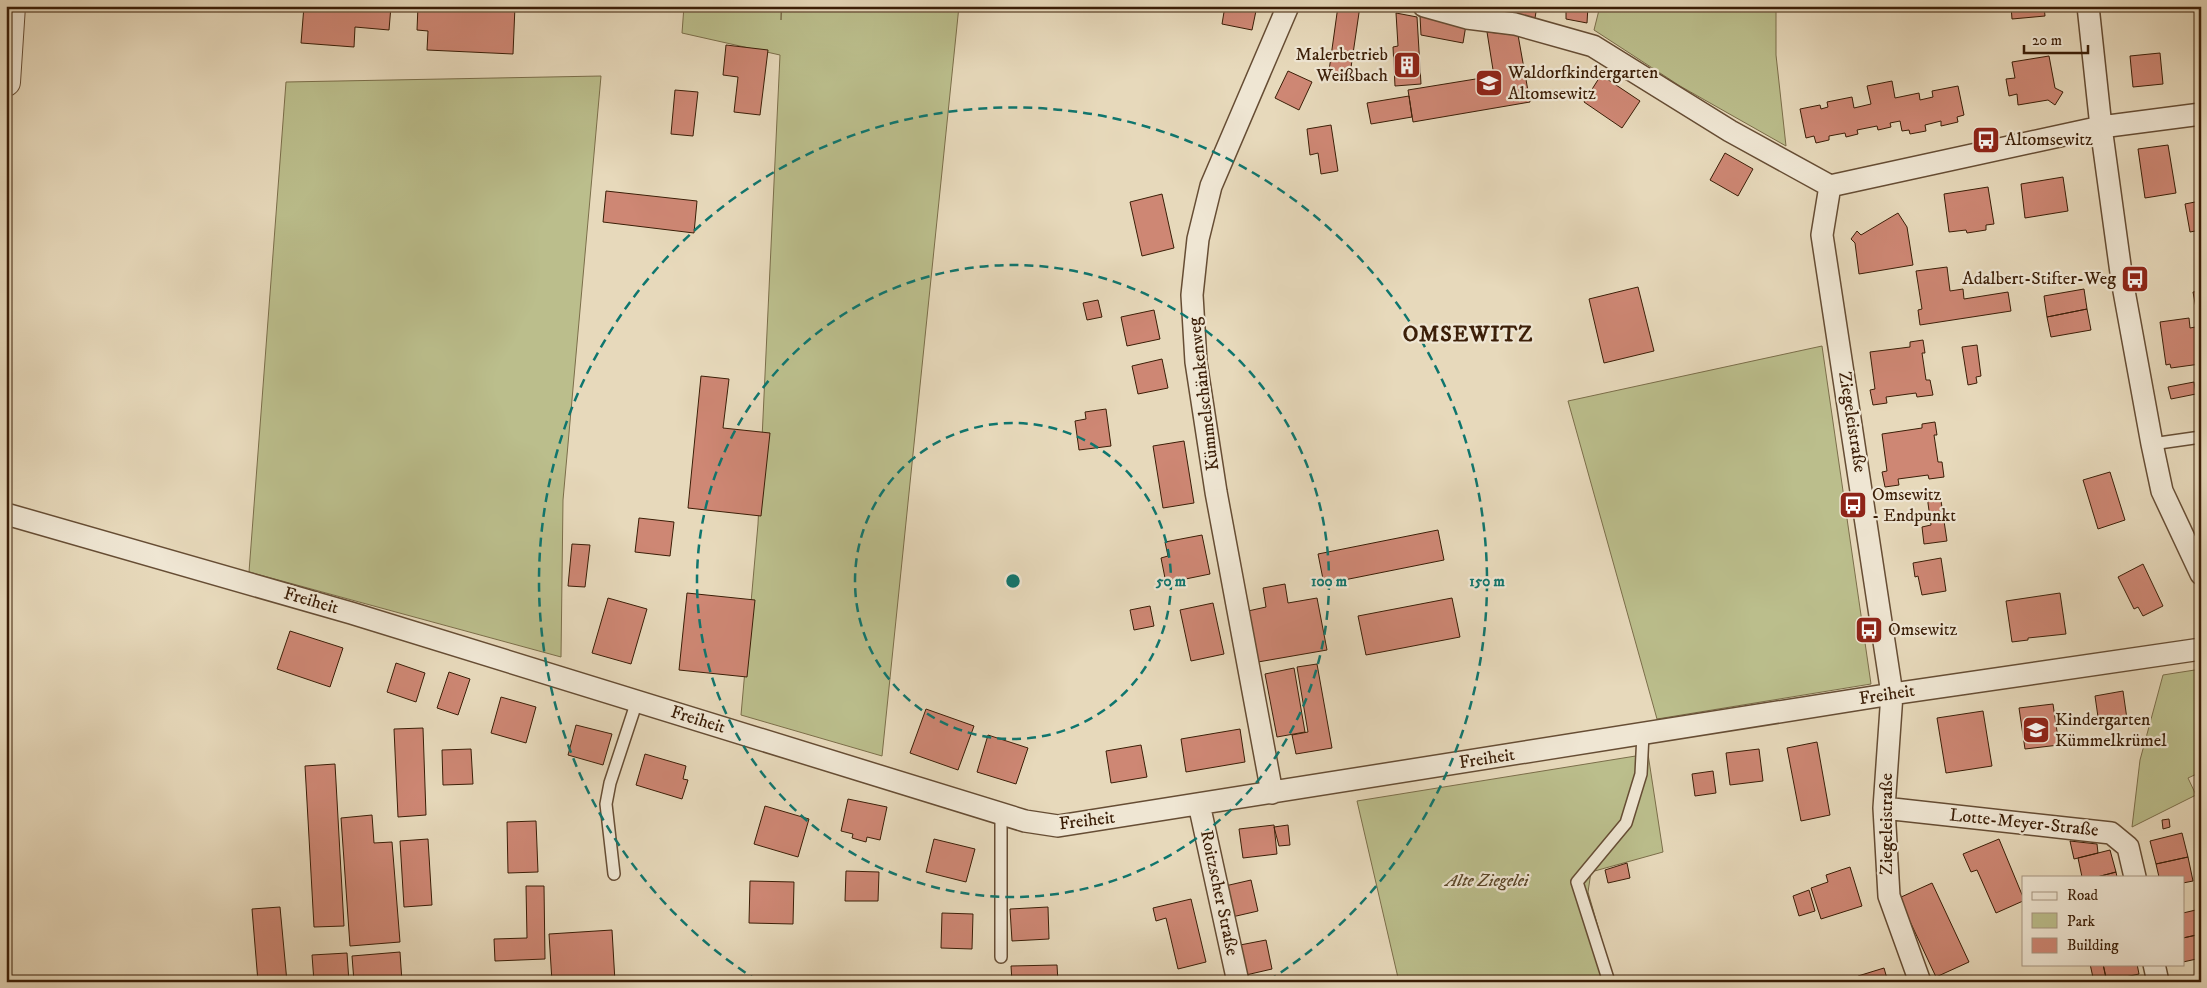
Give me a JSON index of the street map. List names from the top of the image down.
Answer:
{
  "streets": {
    "street": [
      "Kümmelschänkenweg",
      "Ziegeleistraße",
      "Freiheit",
      "Lotte-Meyer-Straße",
      "Roitzscher Straße"
    ]
  },
  "crossings": [
    ["Kümmelschänkenweg", "Freiheit"],
    ["Ziegeleistraße", "Freiheit"],
    ["Ziegeleistraße", "Lotte-Meyer-Straße"],
    ["Freiheit", "Roitzscher Straße"]
  ],
  "districts": ["OMSEWITZ"],
  "parks": ["Alte Ziegelei"],
  "places": {
    "building": ["Malerbetrieb Weißbach"],
    "school or university": ["Waldorfkindergarten Altomsewitz", "Kindergarten Kümmelkrümel"],
    "bus stop": [
      "Altomsewitz",
      "Adalbert-Stifter-Weg",
      "Omsewitz - Endpunkt",
      "Omsewitz"
    ]
  },
  "legend": ["Road", "Park", "Building"],
  "scale_bar": "20 m",
  "rings": ["50 m", "100 m", "150 m"]
}
